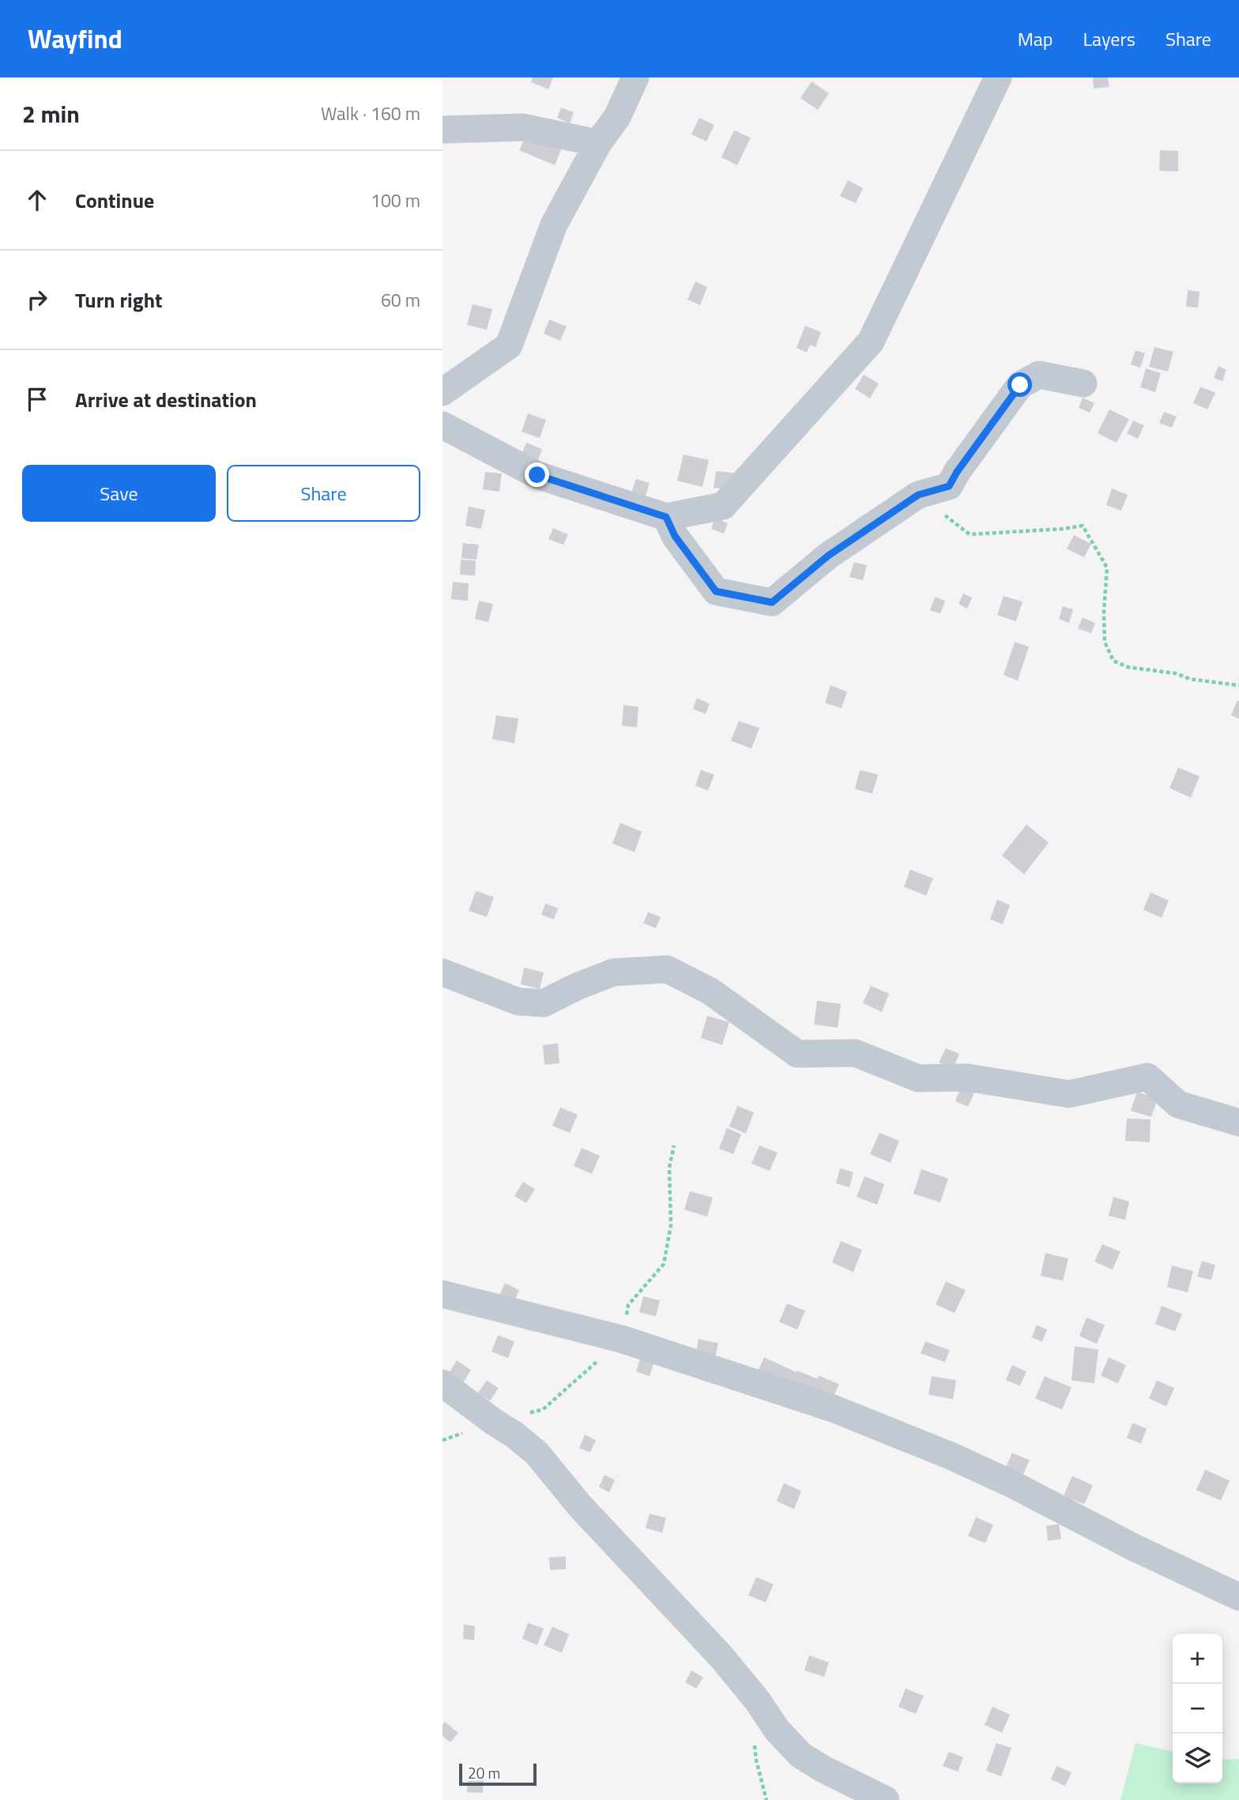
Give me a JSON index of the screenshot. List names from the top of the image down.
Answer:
{
  "scale_bar": "20 m",
  "page": {
    "header": "Wayfind",
    "nav": ["Map", "Layers", "Share"],
    "heading": ["2 min", "Walk · 160 m"],
    "list": [
      ["Continue", "100 m"],
      ["Turn right", "60 m"],
      "Arrive at destination"
    ],
    "buttons": ["Save", "Share"],
    "map_buttons": ["+", "−"],
    "scale": "20 m"
  }
}
